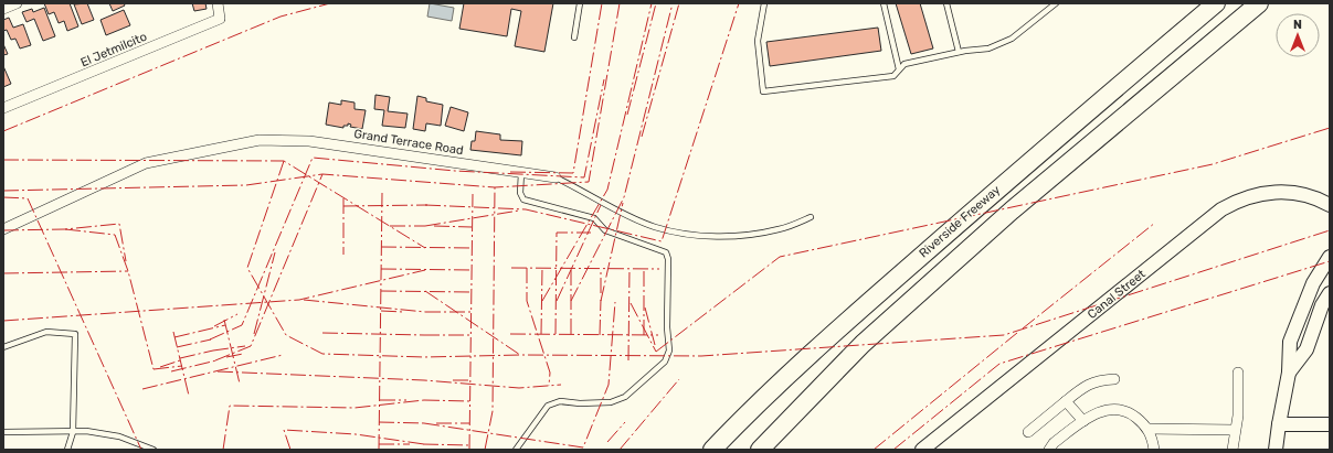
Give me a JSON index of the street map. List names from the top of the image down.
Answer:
{
  "streets": {
    "highway": ["Riverside Freeway"],
    "street": ["El Jetmilcito", "Grand Terrace Road", "Canal Street"]
  },
  "north": "top"
}
